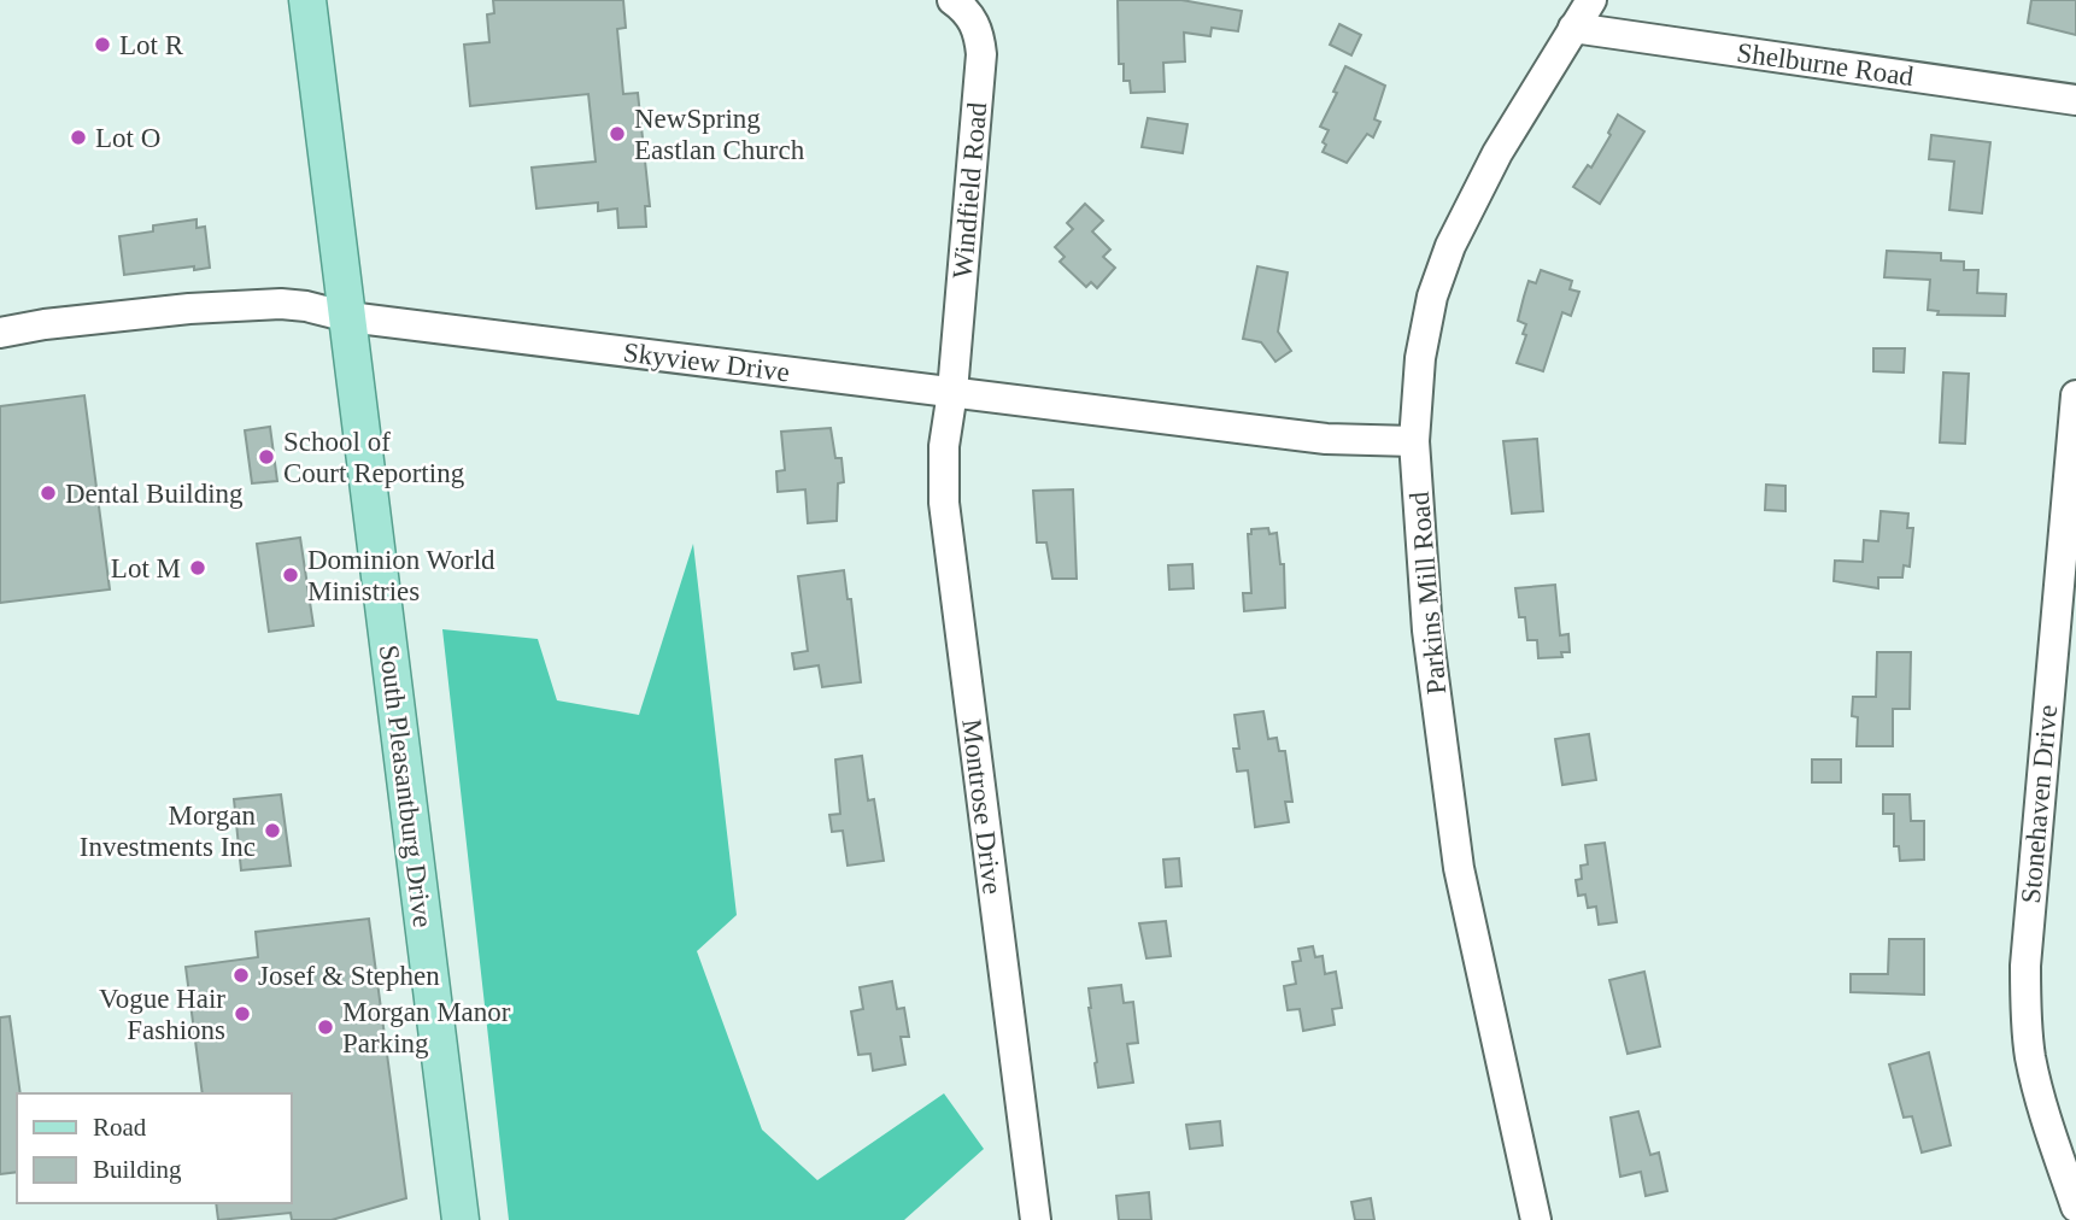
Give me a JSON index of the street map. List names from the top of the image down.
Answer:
{
  "streets": {
    "main road": ["South Pleasantburg Drive"],
    "street": [
      "Shelburne Road",
      "Windfield Road",
      "Skyview Drive",
      "Parkins Mill Road",
      "Stonehaven Drive",
      "Montrose Drive"
    ]
  },
  "crossings": [
    ["Shelburne Road", "Parkins Mill Road"],
    ["Windfield Road", "Skyview Drive"],
    ["Windfield Road", "Montrose Drive"],
    ["Skyview Drive", "Parkins Mill Road"],
    ["Skyview Drive", "South Pleasantburg Drive"],
    ["Skyview Drive", "Montrose Drive"]
  ],
  "places": [
    "Lot R",
    "NewSpring Eastlan Church",
    "Lot O",
    "School of Court Reporting",
    "Dental Building",
    "Lot M",
    "Dominion World Ministries",
    "Morgan Investments Inc",
    "Josef & Stephen",
    "Vogue Hair Fashions",
    "Morgan Manor Parking"
  ],
  "legend": ["Road", "Building"]
}
